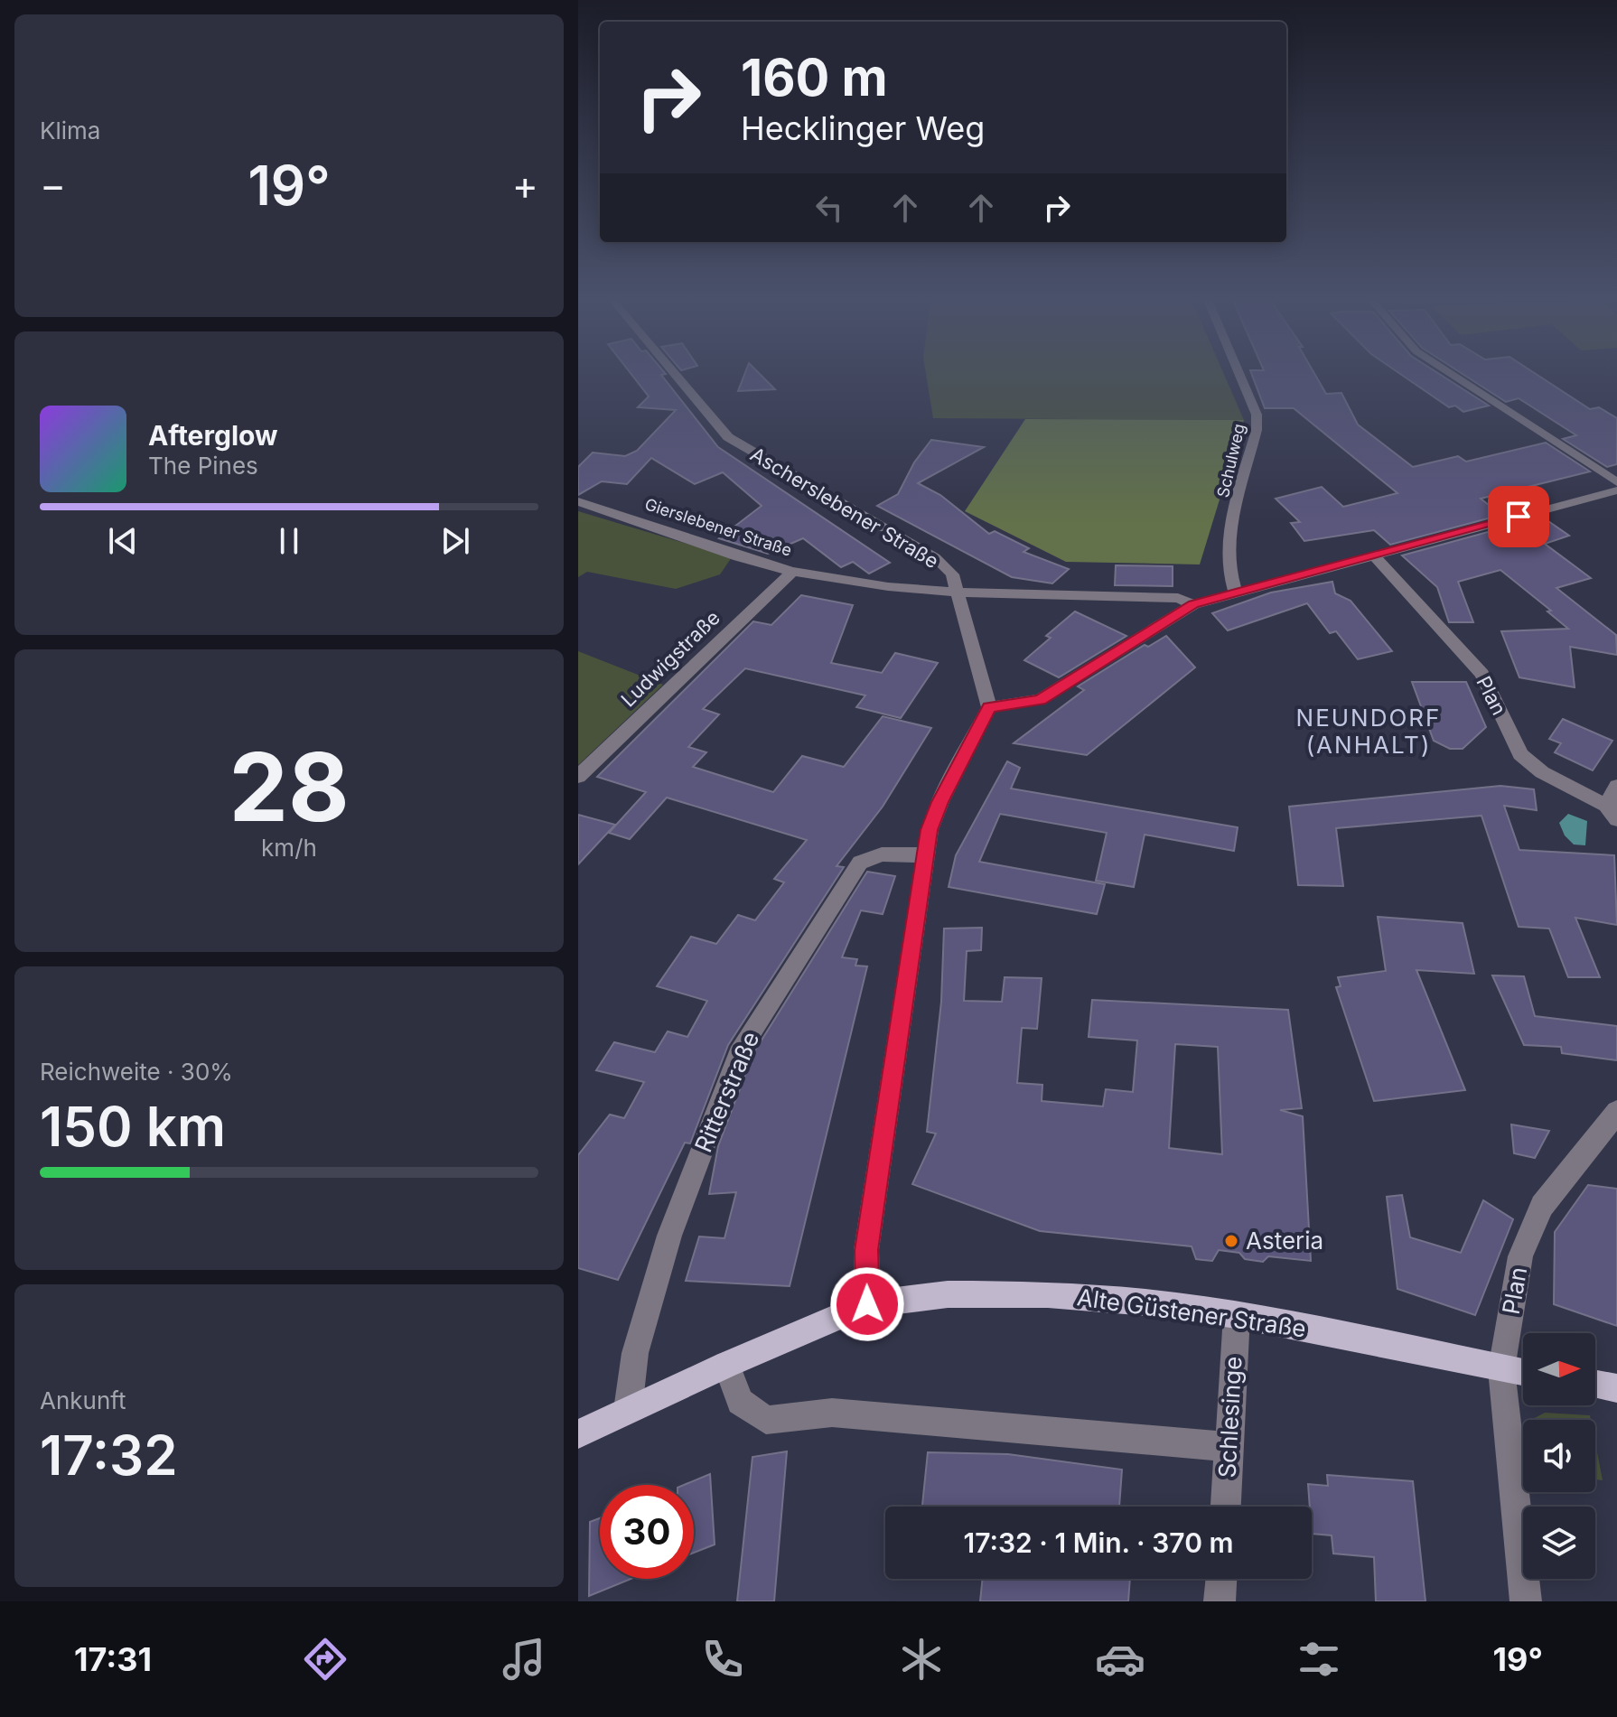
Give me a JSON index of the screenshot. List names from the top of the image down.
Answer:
{
  "streets": {
    "main road": ["Alte Güstener Straße"],
    "street": [
      "Schulweg",
      "Ascherslebener Straße",
      "Gierslebener Straße",
      "Ludwigstraße",
      "Plan",
      "Ritterstraße",
      "Schlesinge"
    ]
  },
  "crossings": [
    ["Ascherslebener Straße", "Gierslebener Straße"],
    ["Gierslebener Straße", "Ludwigstraße"],
    ["Plan", "Alte Güstener Straße"],
    ["Ritterstraße", "Alte Güstener Straße"],
    ["Alte Güstener Straße", "Schlesinge"]
  ],
  "districts": ["NEUNDORF (ANHALT)"],
  "places": ["Asteria"],
  "north": "right",
  "page": {
    "tile": [
      "Klima",
      ["28", "km/h"],
      ["Reichweite · 30%", "150 km"],
      ["Ankunft", "17:32"]
    ],
    "turn": ["160 m", "Hecklinger Weg"],
    "heat": ["−", "19°", "+"],
    "song": ["Afterglow", "The Pines"],
    "limit": "30",
    "trip": "17:32 · 1 Min. · 370 m",
    "tabs": ["17:31", "19°"]
  }
}
